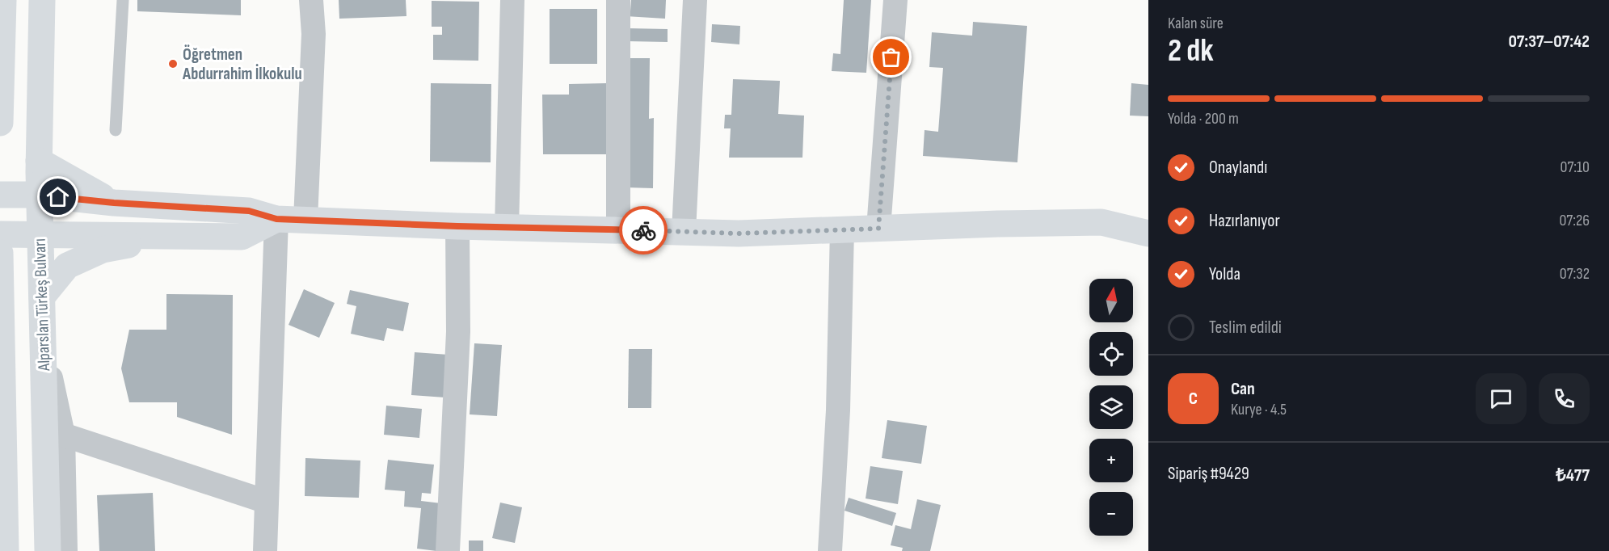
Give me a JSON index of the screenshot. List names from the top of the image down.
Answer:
{
  "streets": {
    "street": ["Alparslan Türkeş Bulvarı"]
  },
  "places": ["Öğretmen Abdurrahim İlkokulu"],
  "north": "top",
  "page": {
    "heading": ["2 dk", "Kalan süre", "07:37–07:42"],
    "panel": [
      "Can",
      "Kurye · 4.5",
      "Sipariş #9429",
      "₺477"
    ],
    "bar": "Yolda · 200 m",
    "list": [
      ["Onaylandı", "07:10"],
      ["Hazırlanıyor", "07:26"],
      ["Yolda", "07:32"],
      "Teslim edildi"
    ],
    "map_buttons": ["+", "−"],
    "round": "C"
  }
}
